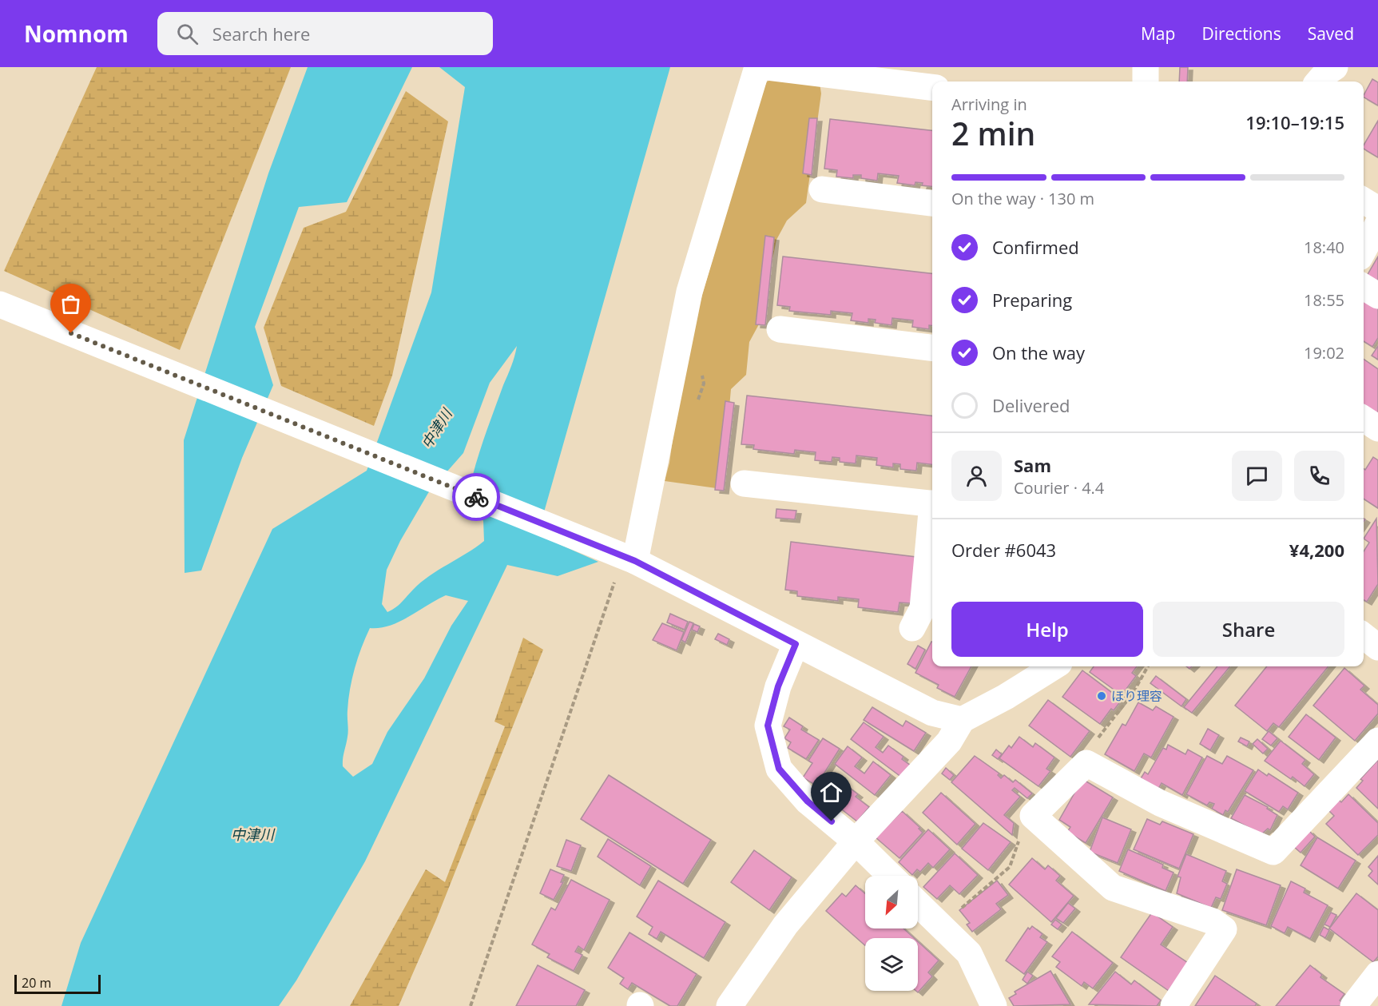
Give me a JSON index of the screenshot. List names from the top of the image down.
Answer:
{
  "water": ["中津川"],
  "places": ["ほり理容"],
  "scale_bar": "20 m",
  "north": "bottom left",
  "page": {
    "header": "Nomnom",
    "search": "Search here",
    "nav": ["Map", "Directions", "Saved"],
    "heading": ["2 min", "Arriving in", "19:10–19:15"],
    "panel": [
      "Sam",
      "Courier · 4.4",
      "Order #6043",
      "¥4,200"
    ],
    "bar": "On the way · 130 m",
    "list": [
      ["Confirmed", "18:40"],
      ["Preparing", "18:55"],
      ["On the way", "19:02"],
      "Delivered"
    ],
    "buttons": ["Help", "Share"],
    "scale": "20 m"
  }
}
